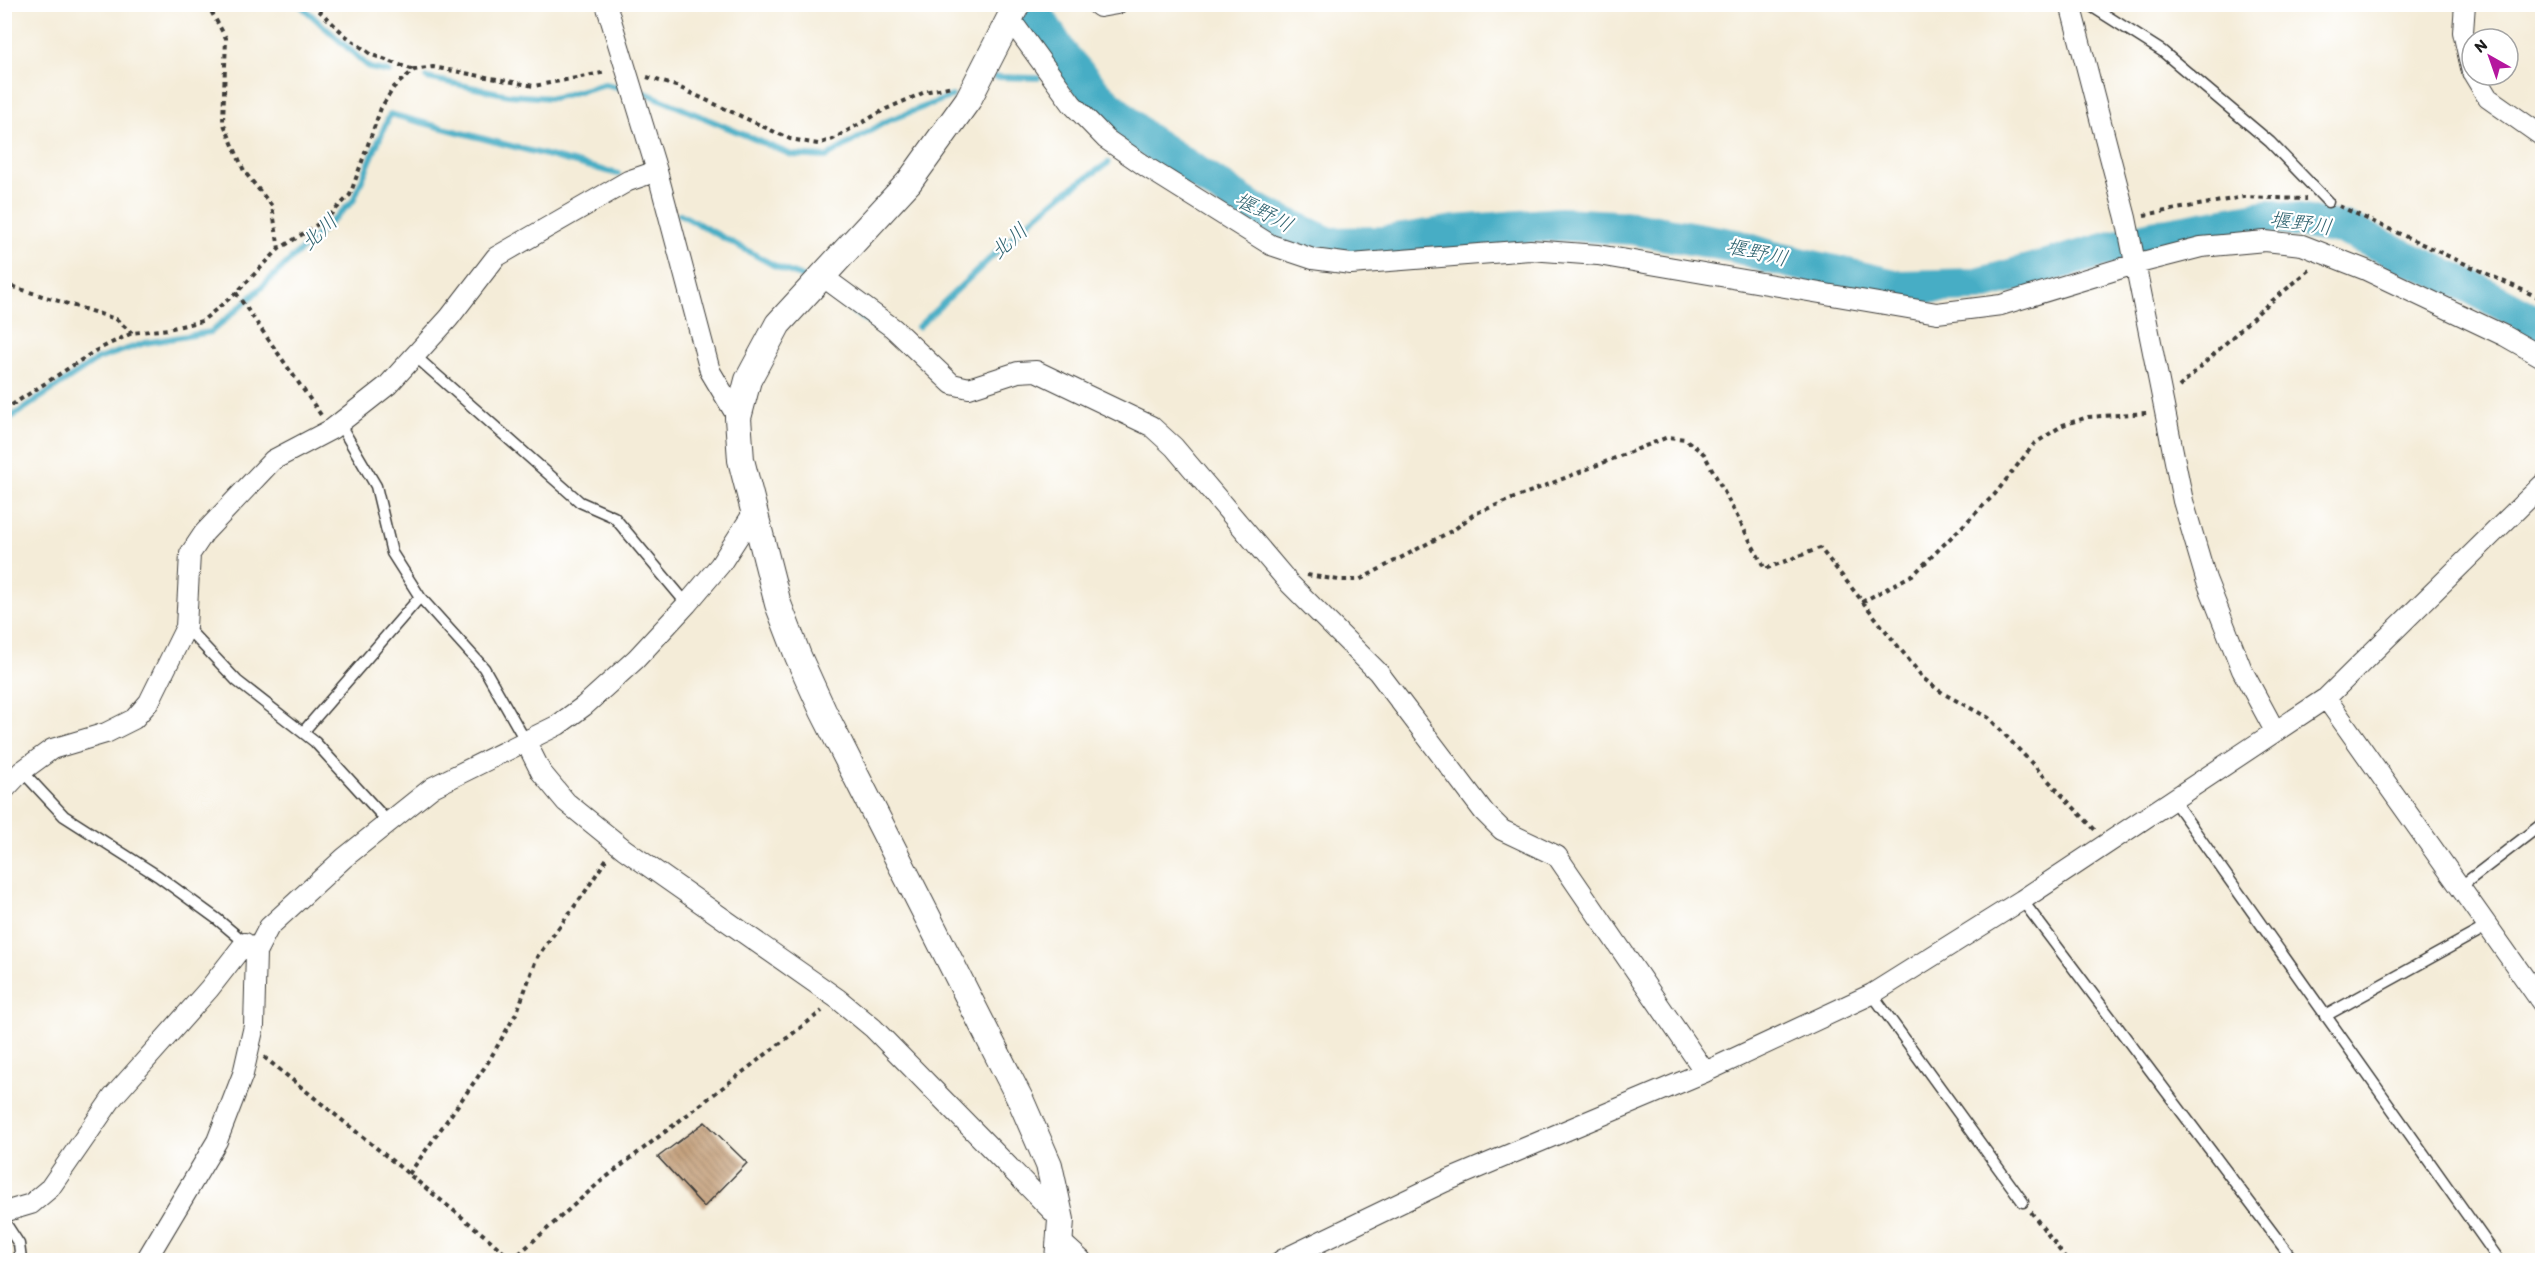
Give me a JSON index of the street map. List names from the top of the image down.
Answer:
{
  "water": ["堰野川", "北川"],
  "north": "top left"
}
